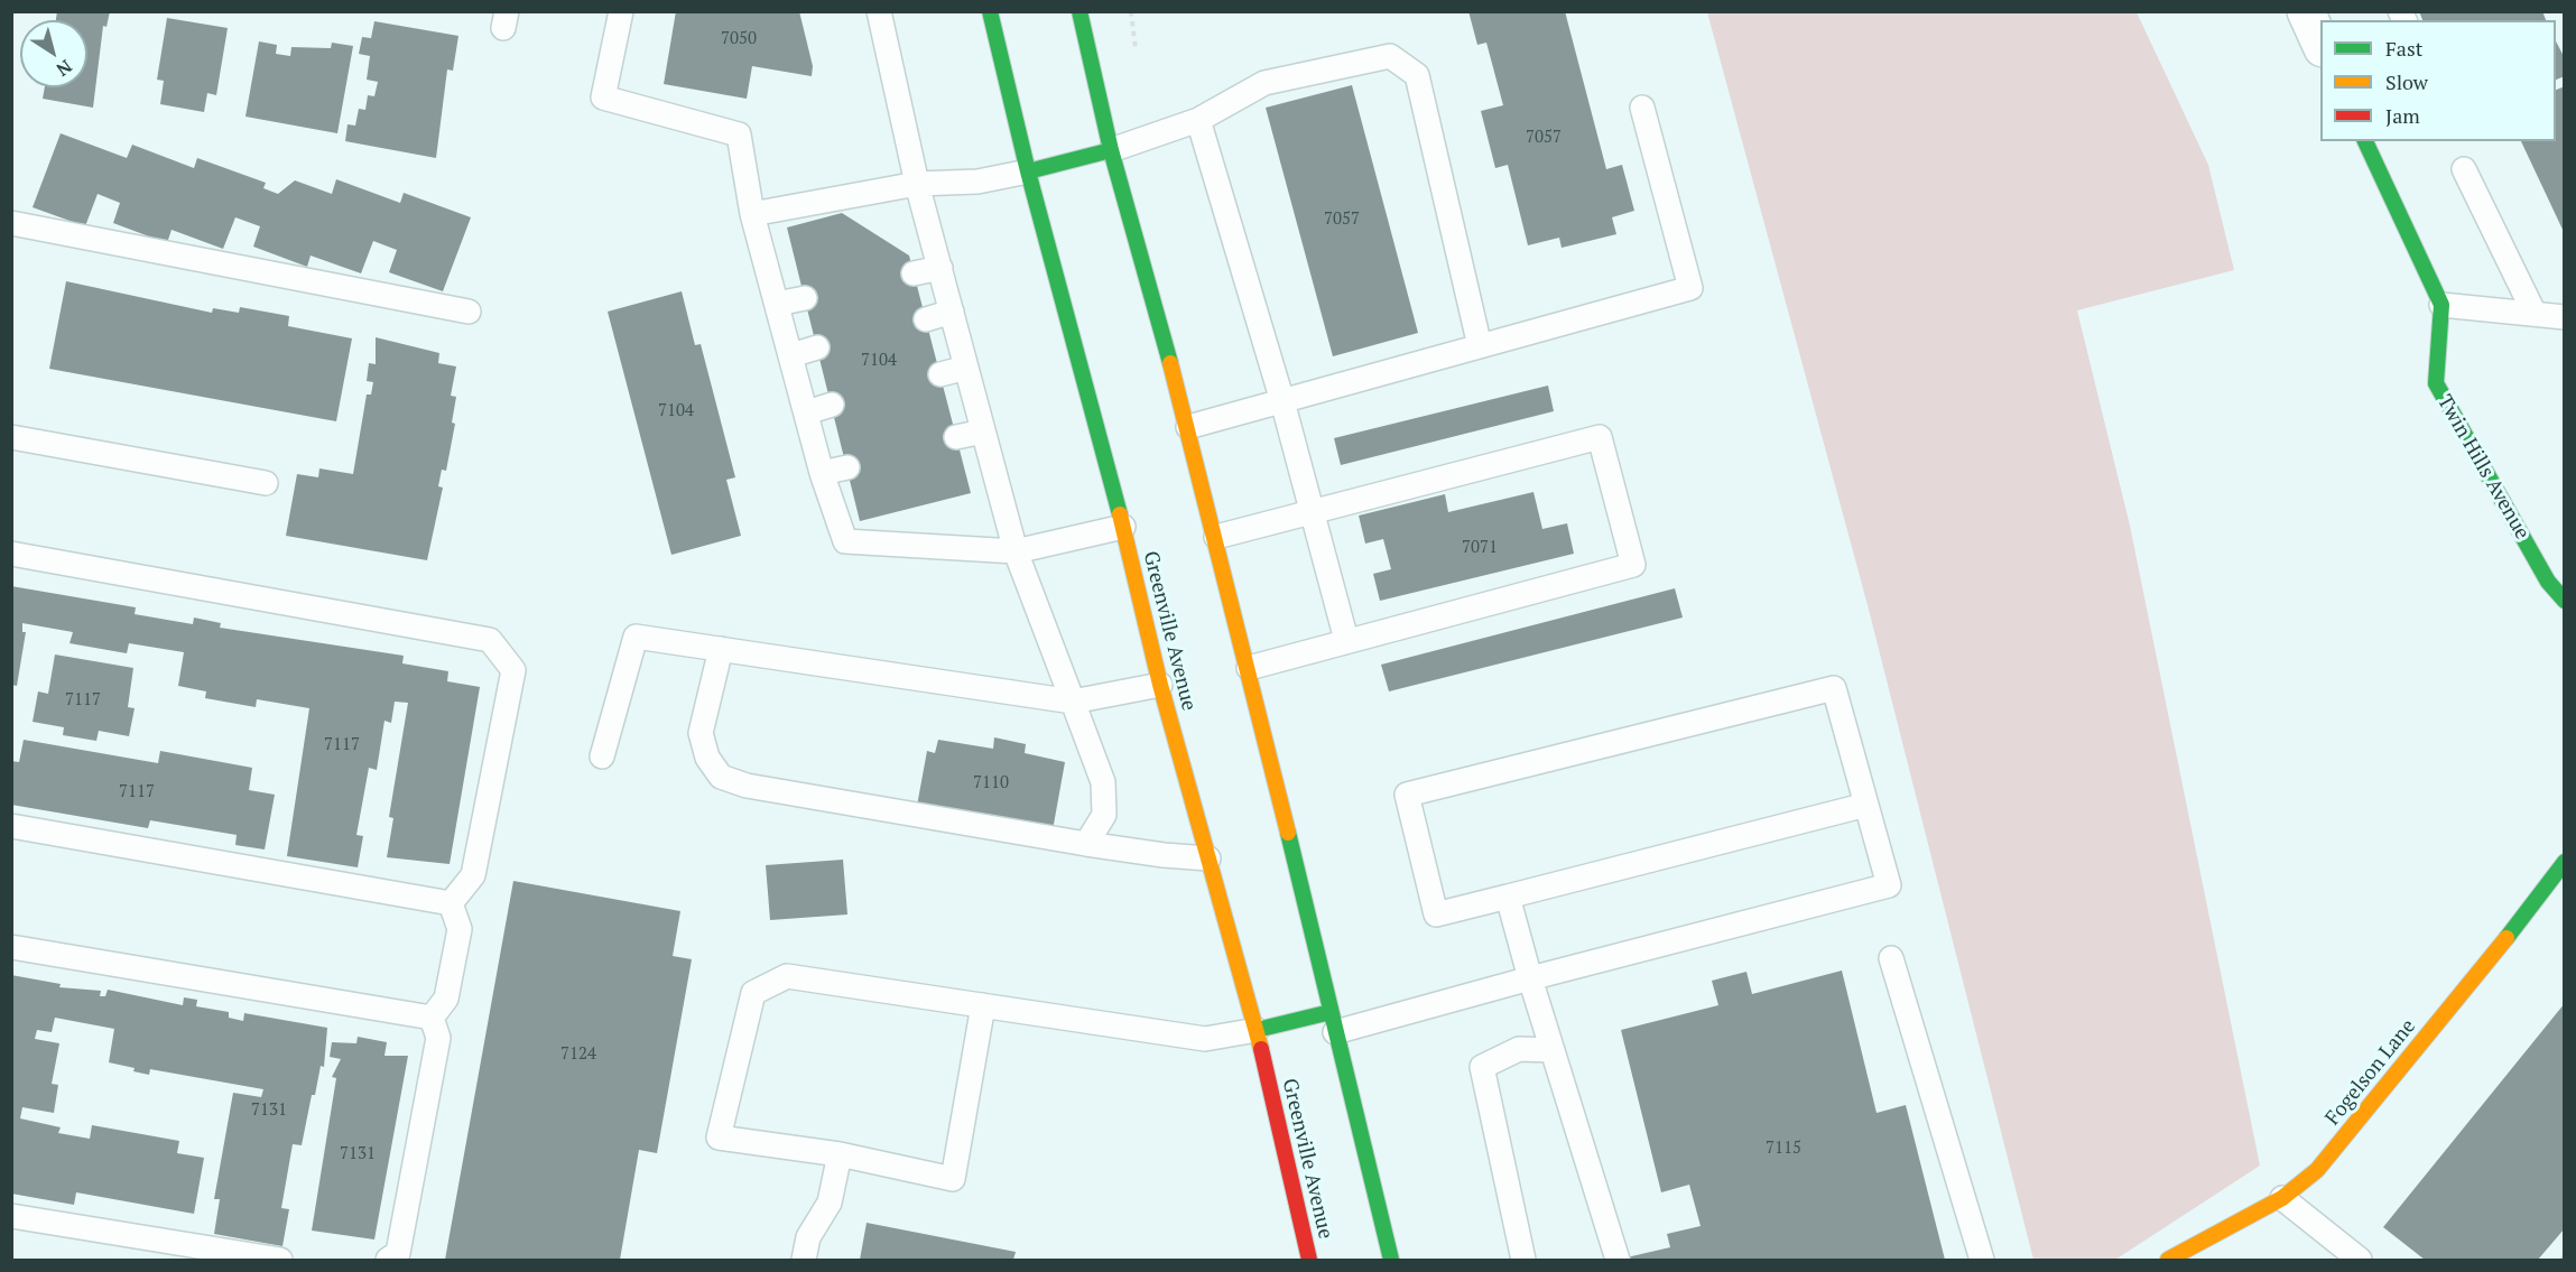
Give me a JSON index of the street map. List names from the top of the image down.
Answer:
{
  "streets": {
    "main road": ["Twin Hills Avenue", "Greenville Avenue", "Fogelson Lane"]
  },
  "house_numbers": [
    "7050",
    "7057",
    "7057",
    "7104",
    "7104",
    "7071",
    "7117",
    "7117",
    "7110",
    "7117",
    "7124",
    "7131",
    "7115",
    "7131"
  ],
  "legend": ["Fast", "Slow", "Jam"],
  "north": "bottom right"
}
